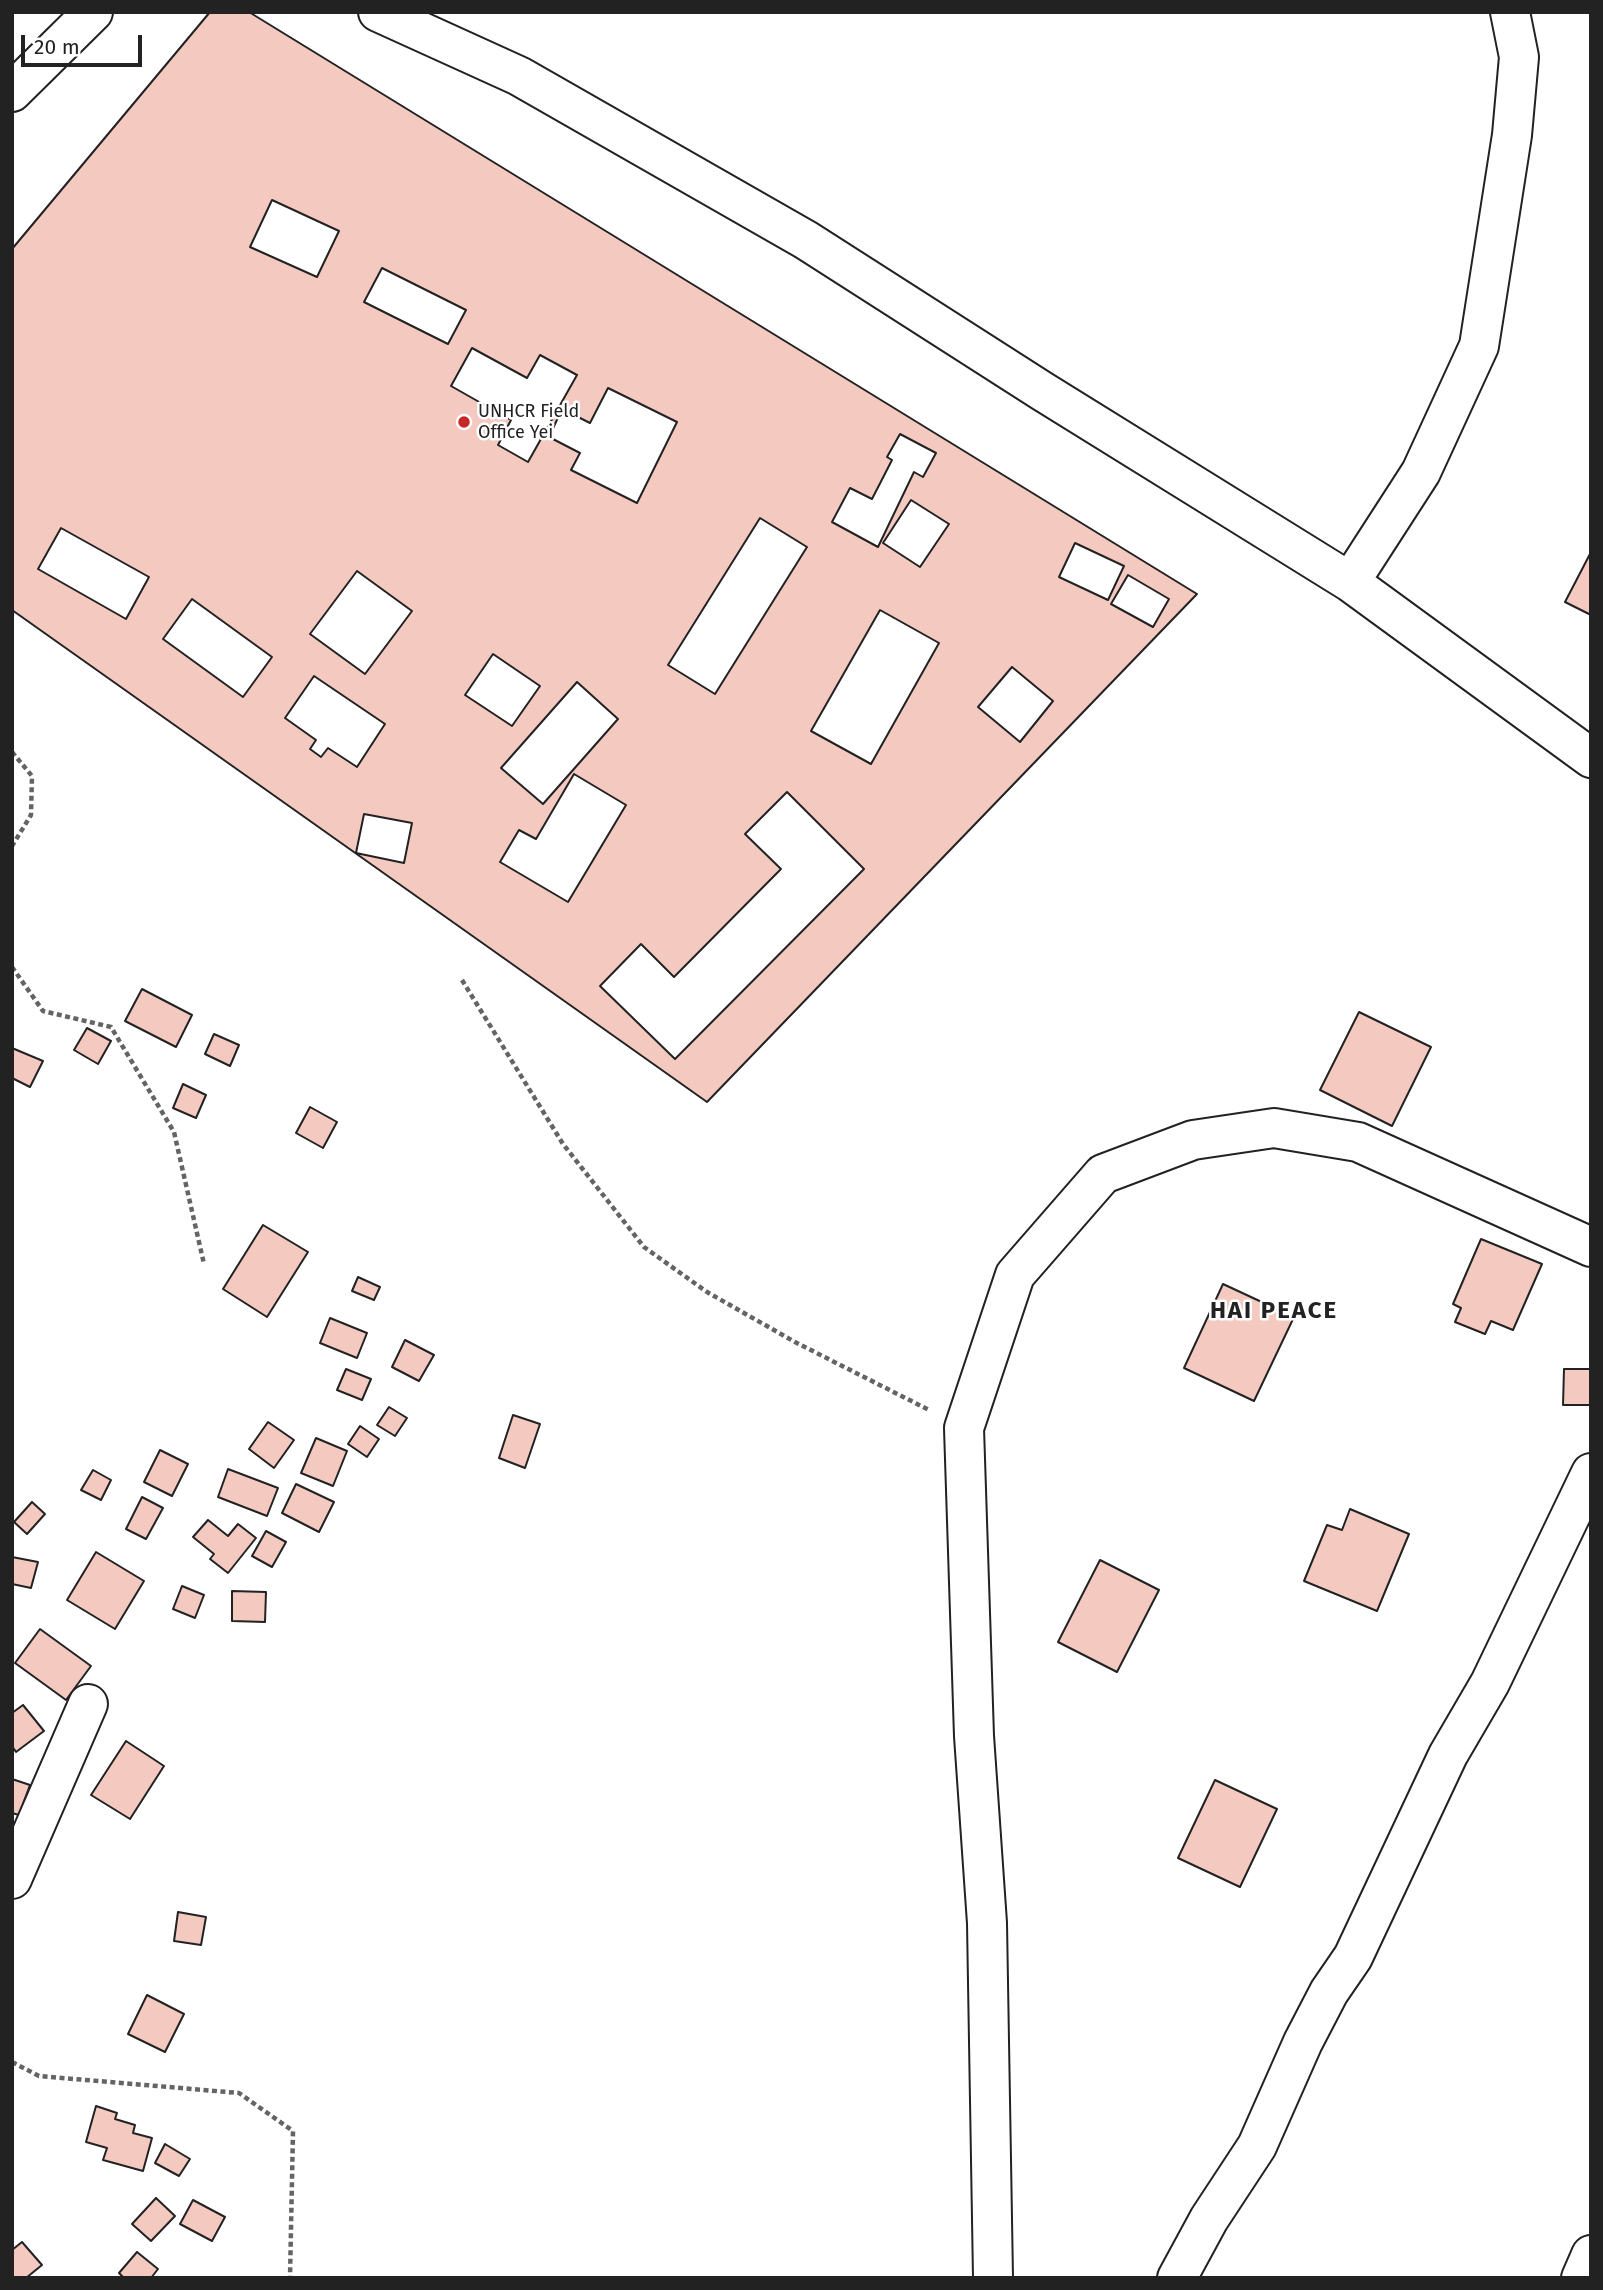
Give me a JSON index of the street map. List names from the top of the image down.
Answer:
{
  "districts": ["HAI PEACE"],
  "places": ["UNHCR Field Office Yei"],
  "scale_bar": "20 m"
}
